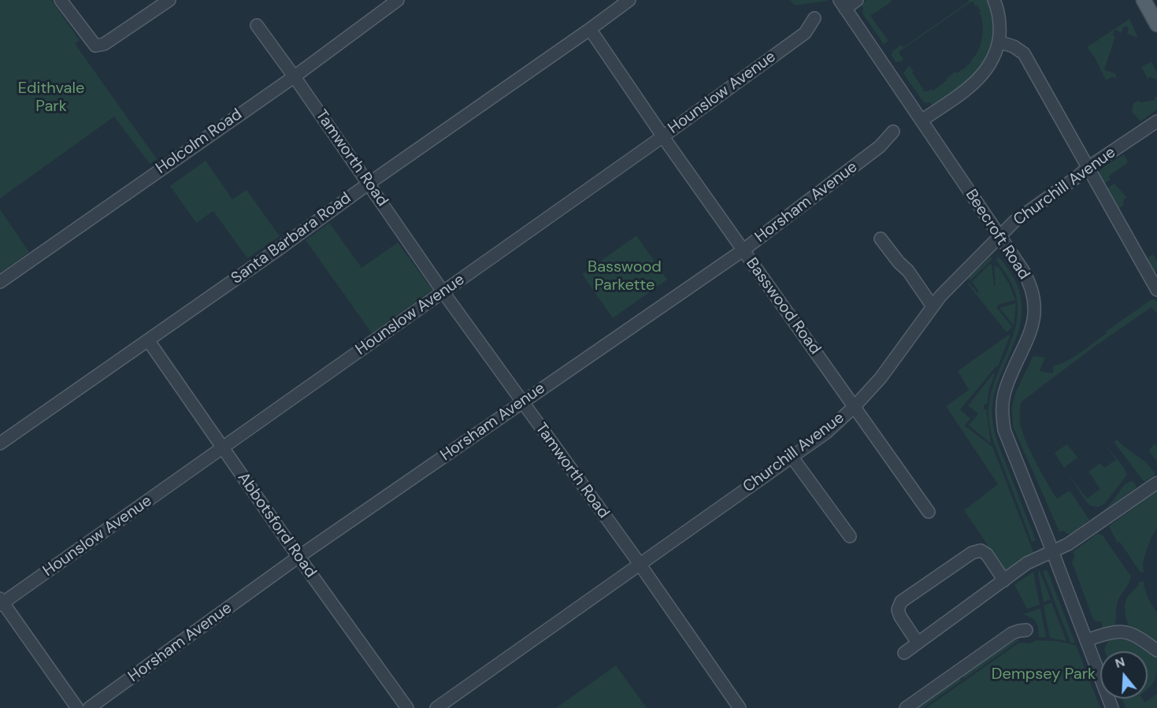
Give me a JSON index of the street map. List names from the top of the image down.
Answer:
{
  "streets": {
    "street": [
      "Hounslow Avenue",
      "Holcolm Road",
      "Tamworth Road",
      "Churchill Avenue",
      "Horsham Avenue",
      "Beecroft Road",
      "Santa Barbara Road",
      "Basswood Road",
      "Abbotsford Road"
    ]
  },
  "crossings": [
    ["Hounslow Avenue", "Tamworth Road"],
    ["Hounslow Avenue", "Basswood Road"],
    ["Hounslow Avenue", "Abbotsford Road"],
    ["Holcolm Road", "Tamworth Road"],
    ["Tamworth Road", "Churchill Avenue"],
    ["Tamworth Road", "Horsham Avenue"],
    ["Tamworth Road", "Santa Barbara Road"],
    ["Churchill Avenue", "Beecroft Road"],
    ["Churchill Avenue", "Basswood Road"],
    ["Horsham Avenue", "Basswood Road"],
    ["Horsham Avenue", "Abbotsford Road"],
    ["Santa Barbara Road", "Basswood Road"],
    ["Santa Barbara Road", "Abbotsford Road"]
  ],
  "parks": ["Edithvale Park", "Basswood Parkette", "Dempsey Park"],
  "north": "top"
}
